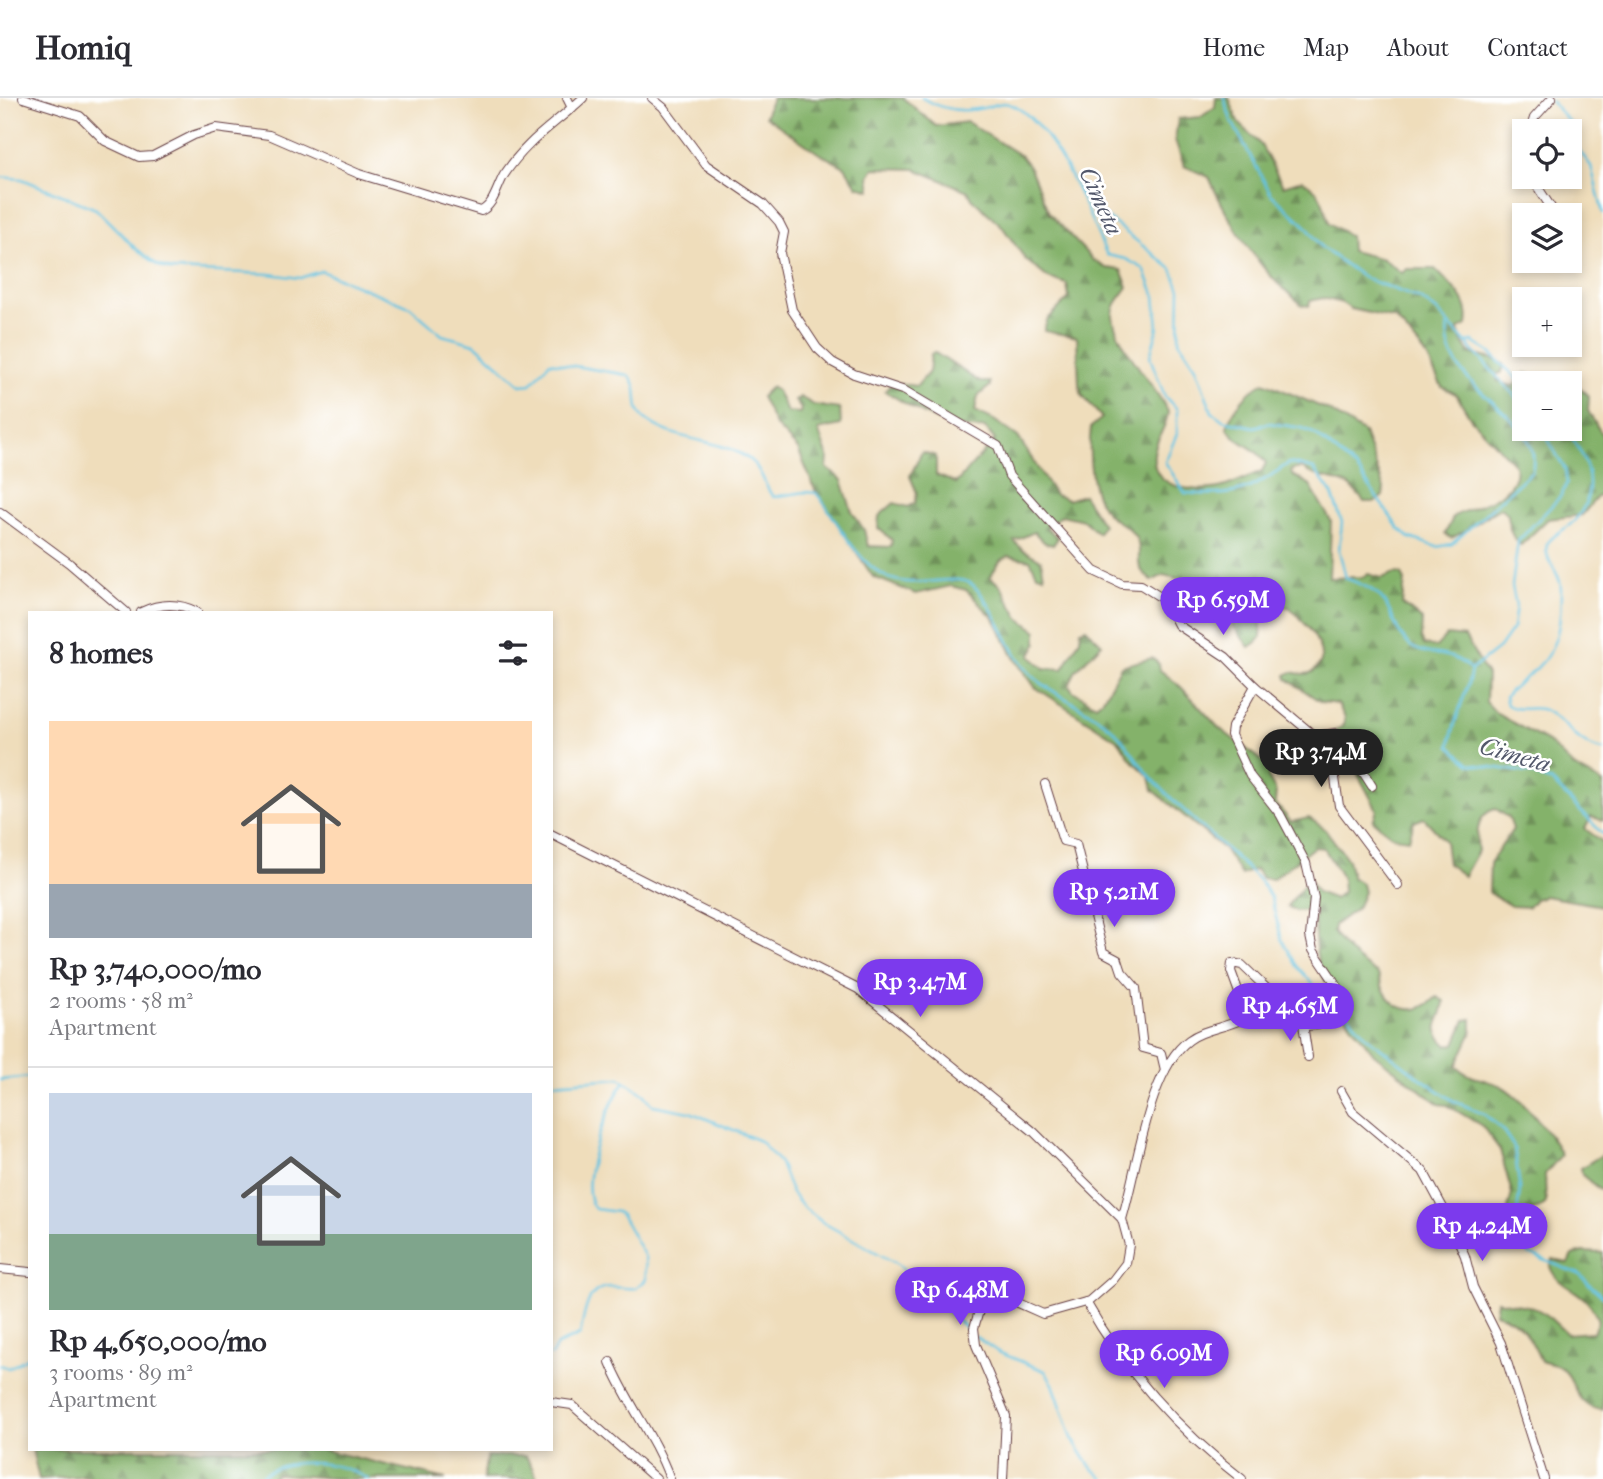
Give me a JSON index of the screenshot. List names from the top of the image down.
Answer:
{
  "water": ["Cimeta"],
  "page": {
    "header": "Homiq",
    "nav": [
      "Home",
      "Map",
      "About",
      "Contact"
    ],
    "map_buttons": ["+", "−"],
    "price": [
      "Rp 6.59M",
      "Rp 3.74M",
      "Rp 5.21M",
      "Rp 3.47M",
      "Rp 4.65M",
      "Rp 4.24M",
      "Rp 6.48M",
      "Rp 6.09M"
    ],
    "heading": "8 homes",
    "list": [
      {
        "name": "Rp 3,740,000/mo",
        "note": "2 rooms · 58 m² · Apartment"
      },
      {
        "name": "Rp 4,650,000/mo",
        "note": "3 rooms · 89 m² · Apartment"
      }
    ]
  }
}
